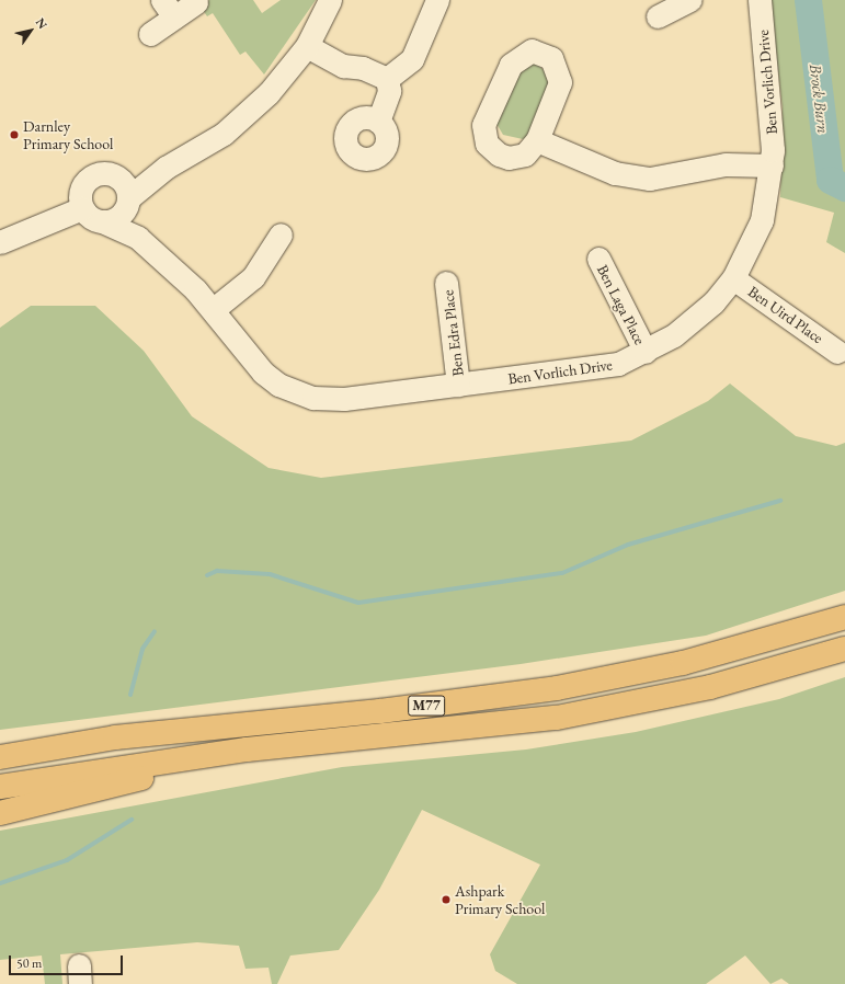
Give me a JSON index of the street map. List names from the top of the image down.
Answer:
{
  "streets": {
    "highway": ["M77"],
    "street": [
      "Ben Vorlich Drive",
      "Ben Laga Place",
      "Ben Uird Place",
      "Ben Edra Place"
    ]
  },
  "crossings": [
    ["Ben Vorlich Drive", "Ben Laga Place"],
    ["Ben Vorlich Drive", "Ben Uird Place"],
    ["Ben Vorlich Drive", "Ben Edra Place"]
  ],
  "water": ["Brock Burn"],
  "places": ["Darnley Primary School", "Ashpark Primary School"],
  "scale_bar": "50 m",
  "north": "top right"
}
